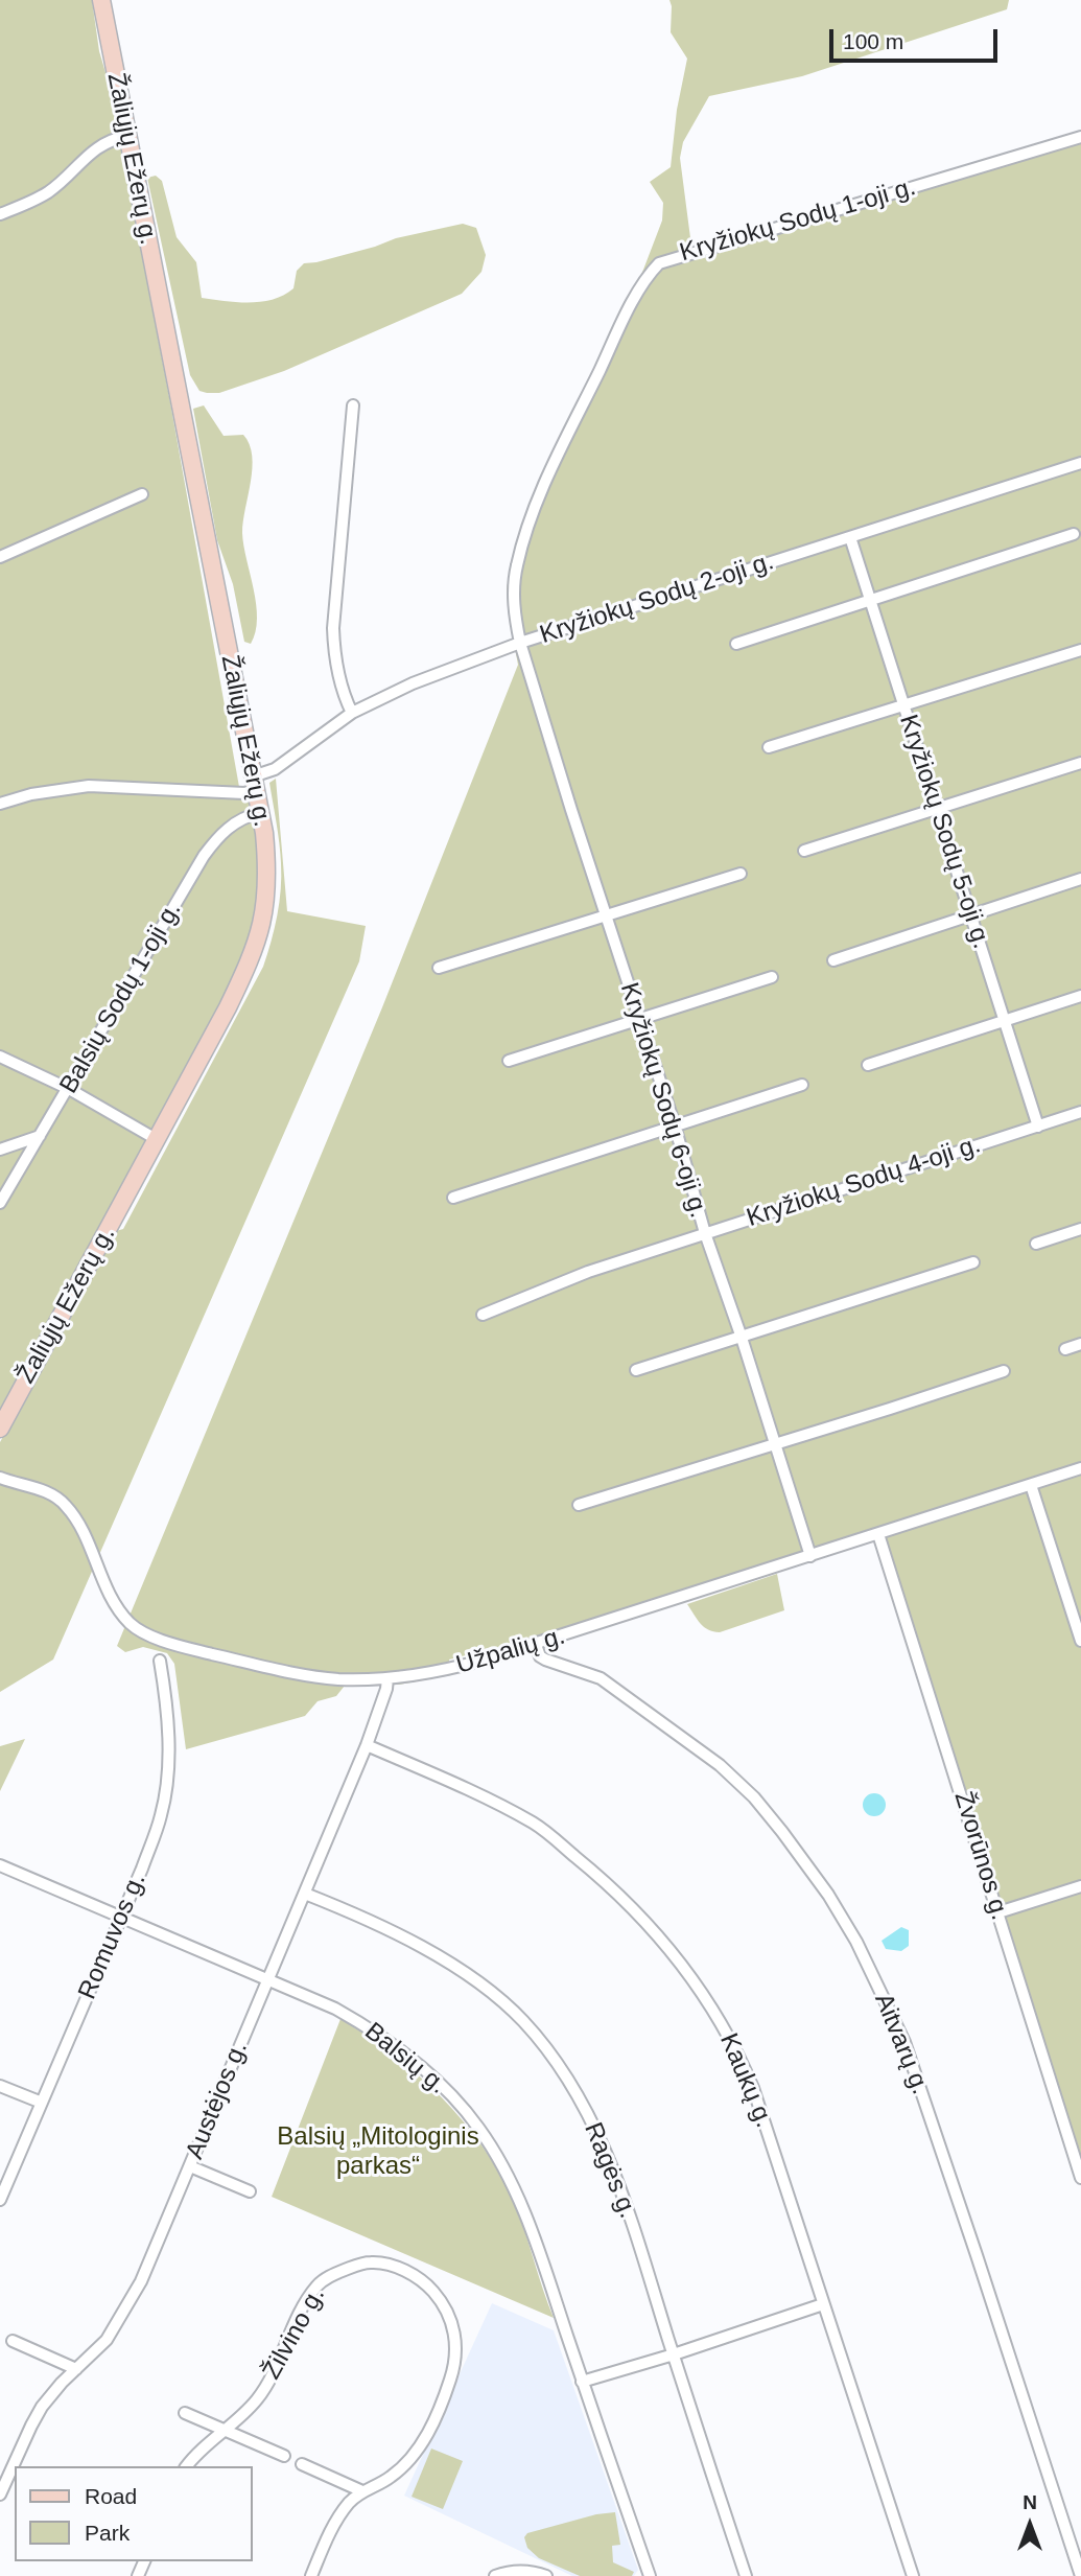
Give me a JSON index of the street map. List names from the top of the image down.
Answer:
{
  "streets": {
    "main road": ["Žaliųjų Ežerų g."],
    "street": [
      "Kryžiokų Sodų 1-oji g.",
      "Kryžiokų Sodų 2-oji g.",
      "Kryžiokų Sodų 5-oji g.",
      "Balsių Sodų 1-oji g.",
      "Kryžiokų Sodų 6-oji g.",
      "Kryžiokų Sodų 4-oji g.",
      "Užpalių g.",
      "Žvorūnos g.",
      "Romuvos g.",
      "Aitvarų g.",
      "Balsių g.",
      "Kaukų g.",
      "Austėjos g.",
      "Ragės g.",
      "Žilvino g."
    ]
  },
  "crossings": [
    ["Žaliųjų Ežerų g.", "Kryžiokų Sodų 2-oji g."],
    ["Žaliųjų Ežerų g.", "Balsių Sodų 1-oji g."],
    ["Kryžiokų Sodų 1-oji g.", "Kryžiokų Sodų 2-oji g."],
    ["Kryžiokų Sodų 1-oji g.", "Kryžiokų Sodų 6-oji g."],
    ["Kryžiokų Sodų 2-oji g.", "Kryžiokų Sodų 5-oji g."],
    ["Kryžiokų Sodų 2-oji g.", "Kryžiokų Sodų 6-oji g."],
    ["Kryžiokų Sodų 5-oji g.", "Kryžiokų Sodų 4-oji g."],
    ["Kryžiokų Sodų 6-oji g.", "Kryžiokų Sodų 4-oji g."],
    ["Kryžiokų Sodų 6-oji g.", "Užpalių g."],
    ["Užpalių g.", "Žvorūnos g."],
    ["Užpalių g.", "Aitvarų g."],
    ["Užpalių g.", "Austėjos g."],
    ["Romuvos g.", "Balsių g."],
    ["Balsių g.", "Austėjos g."],
    ["Kaukų g.", "Austėjos g."],
    ["Austėjos g.", "Ragės g."]
  ],
  "parks": ["Balsių „Mitologinis parkas“"],
  "legend": ["Road", "Park"],
  "scale_bar": "100 m",
  "north": "top"
}
